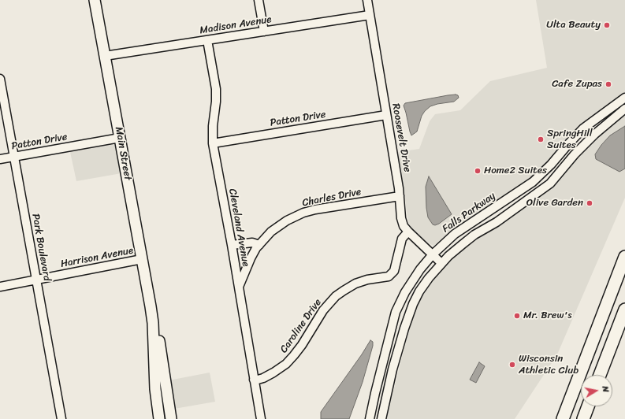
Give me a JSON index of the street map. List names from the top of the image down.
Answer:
{
  "streets": {
    "main road": ["Main Street"],
    "street": [
      "Madison Avenue",
      "Patton Drive",
      "Roosevelt Drive",
      "Charles Drive",
      "Falls Parkway",
      "Cleveland Avenue",
      "Park Boulevard",
      "Harrison Avenue",
      "Caroline Drive"
    ]
  },
  "crossings": [
    ["Madison Avenue", "Roosevelt Drive"],
    ["Madison Avenue", "Main Street"],
    ["Madison Avenue", "Cleveland Avenue"],
    ["Patton Drive", "Roosevelt Drive"],
    ["Patton Drive", "Main Street"],
    ["Patton Drive", "Cleveland Avenue"],
    ["Patton Drive", "Park Boulevard"],
    ["Roosevelt Drive", "Charles Drive"],
    ["Roosevelt Drive", "Falls Parkway"],
    ["Roosevelt Drive", "Caroline Drive"],
    ["Main Street", "Harrison Avenue"],
    ["Charles Drive", "Cleveland Avenue"],
    ["Cleveland Avenue", "Caroline Drive"],
    ["Park Boulevard", "Harrison Avenue"]
  ],
  "places": [
    "Ulta Beauty",
    "Cafe Zupas",
    "SpringHill Suites",
    "Home2 Suites",
    "Olive Garden",
    "Mr. Brew's",
    "Wisconsin Athletic Club"
  ],
  "north": "right"
}
